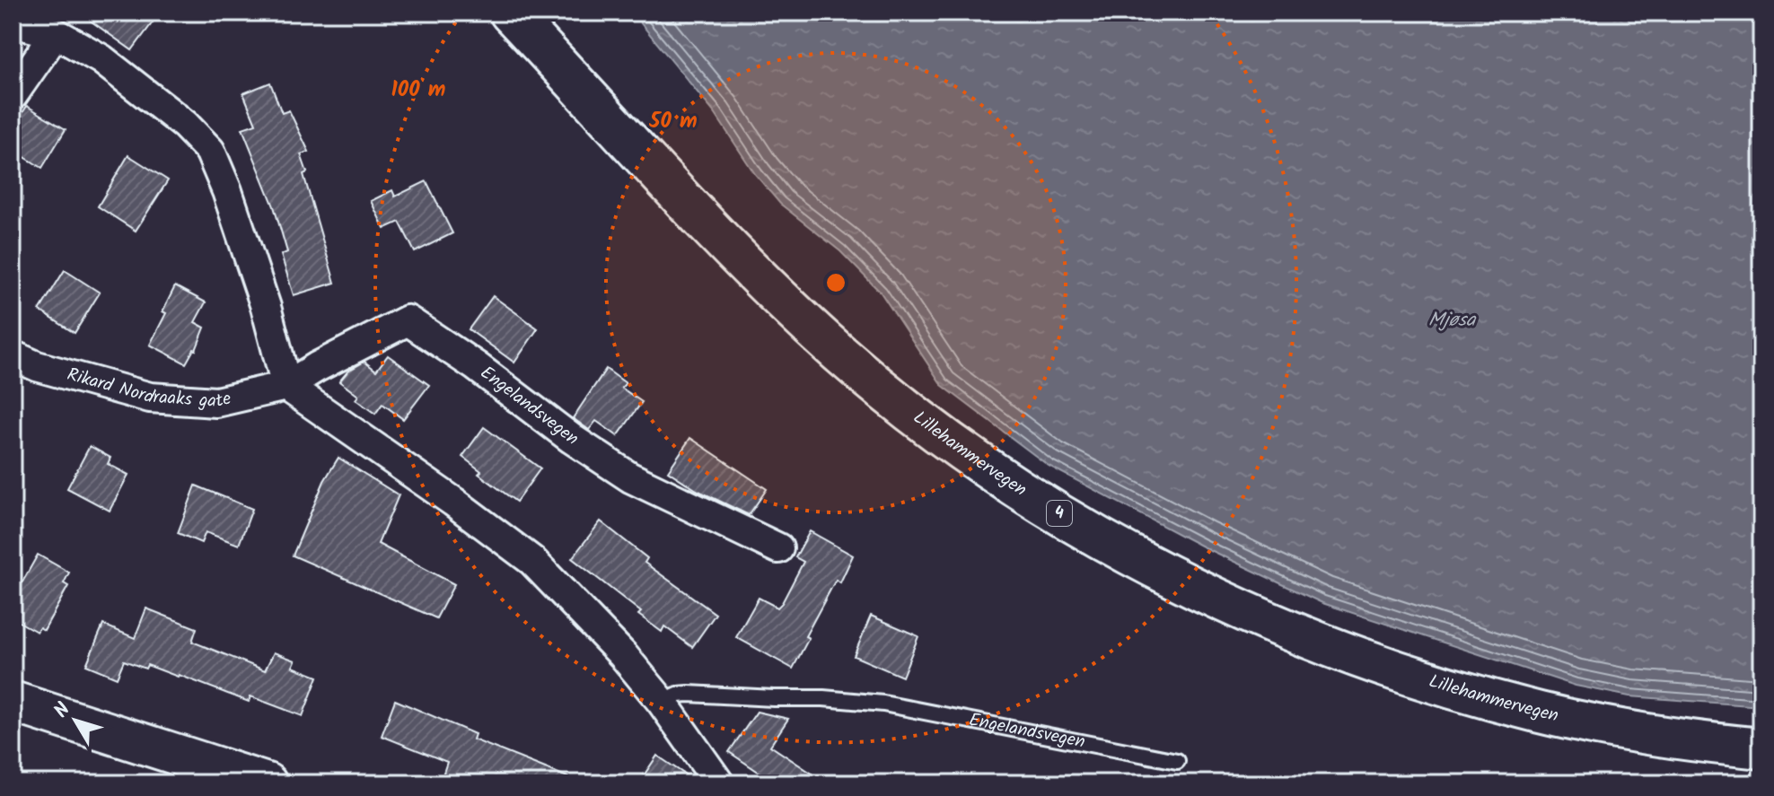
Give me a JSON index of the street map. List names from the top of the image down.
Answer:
{
  "streets": {
    "main road": ["Lillehammervegen", "4"],
    "street": ["Rikard Nordraaks gate", "Engelandsvegen"]
  },
  "crossings": [
    ["Rikard Nordraaks gate", "Engelandsvegen"]
  ],
  "water": ["Mjøsa"],
  "north": "top left",
  "rings": ["100 m", "50 m"]
}
